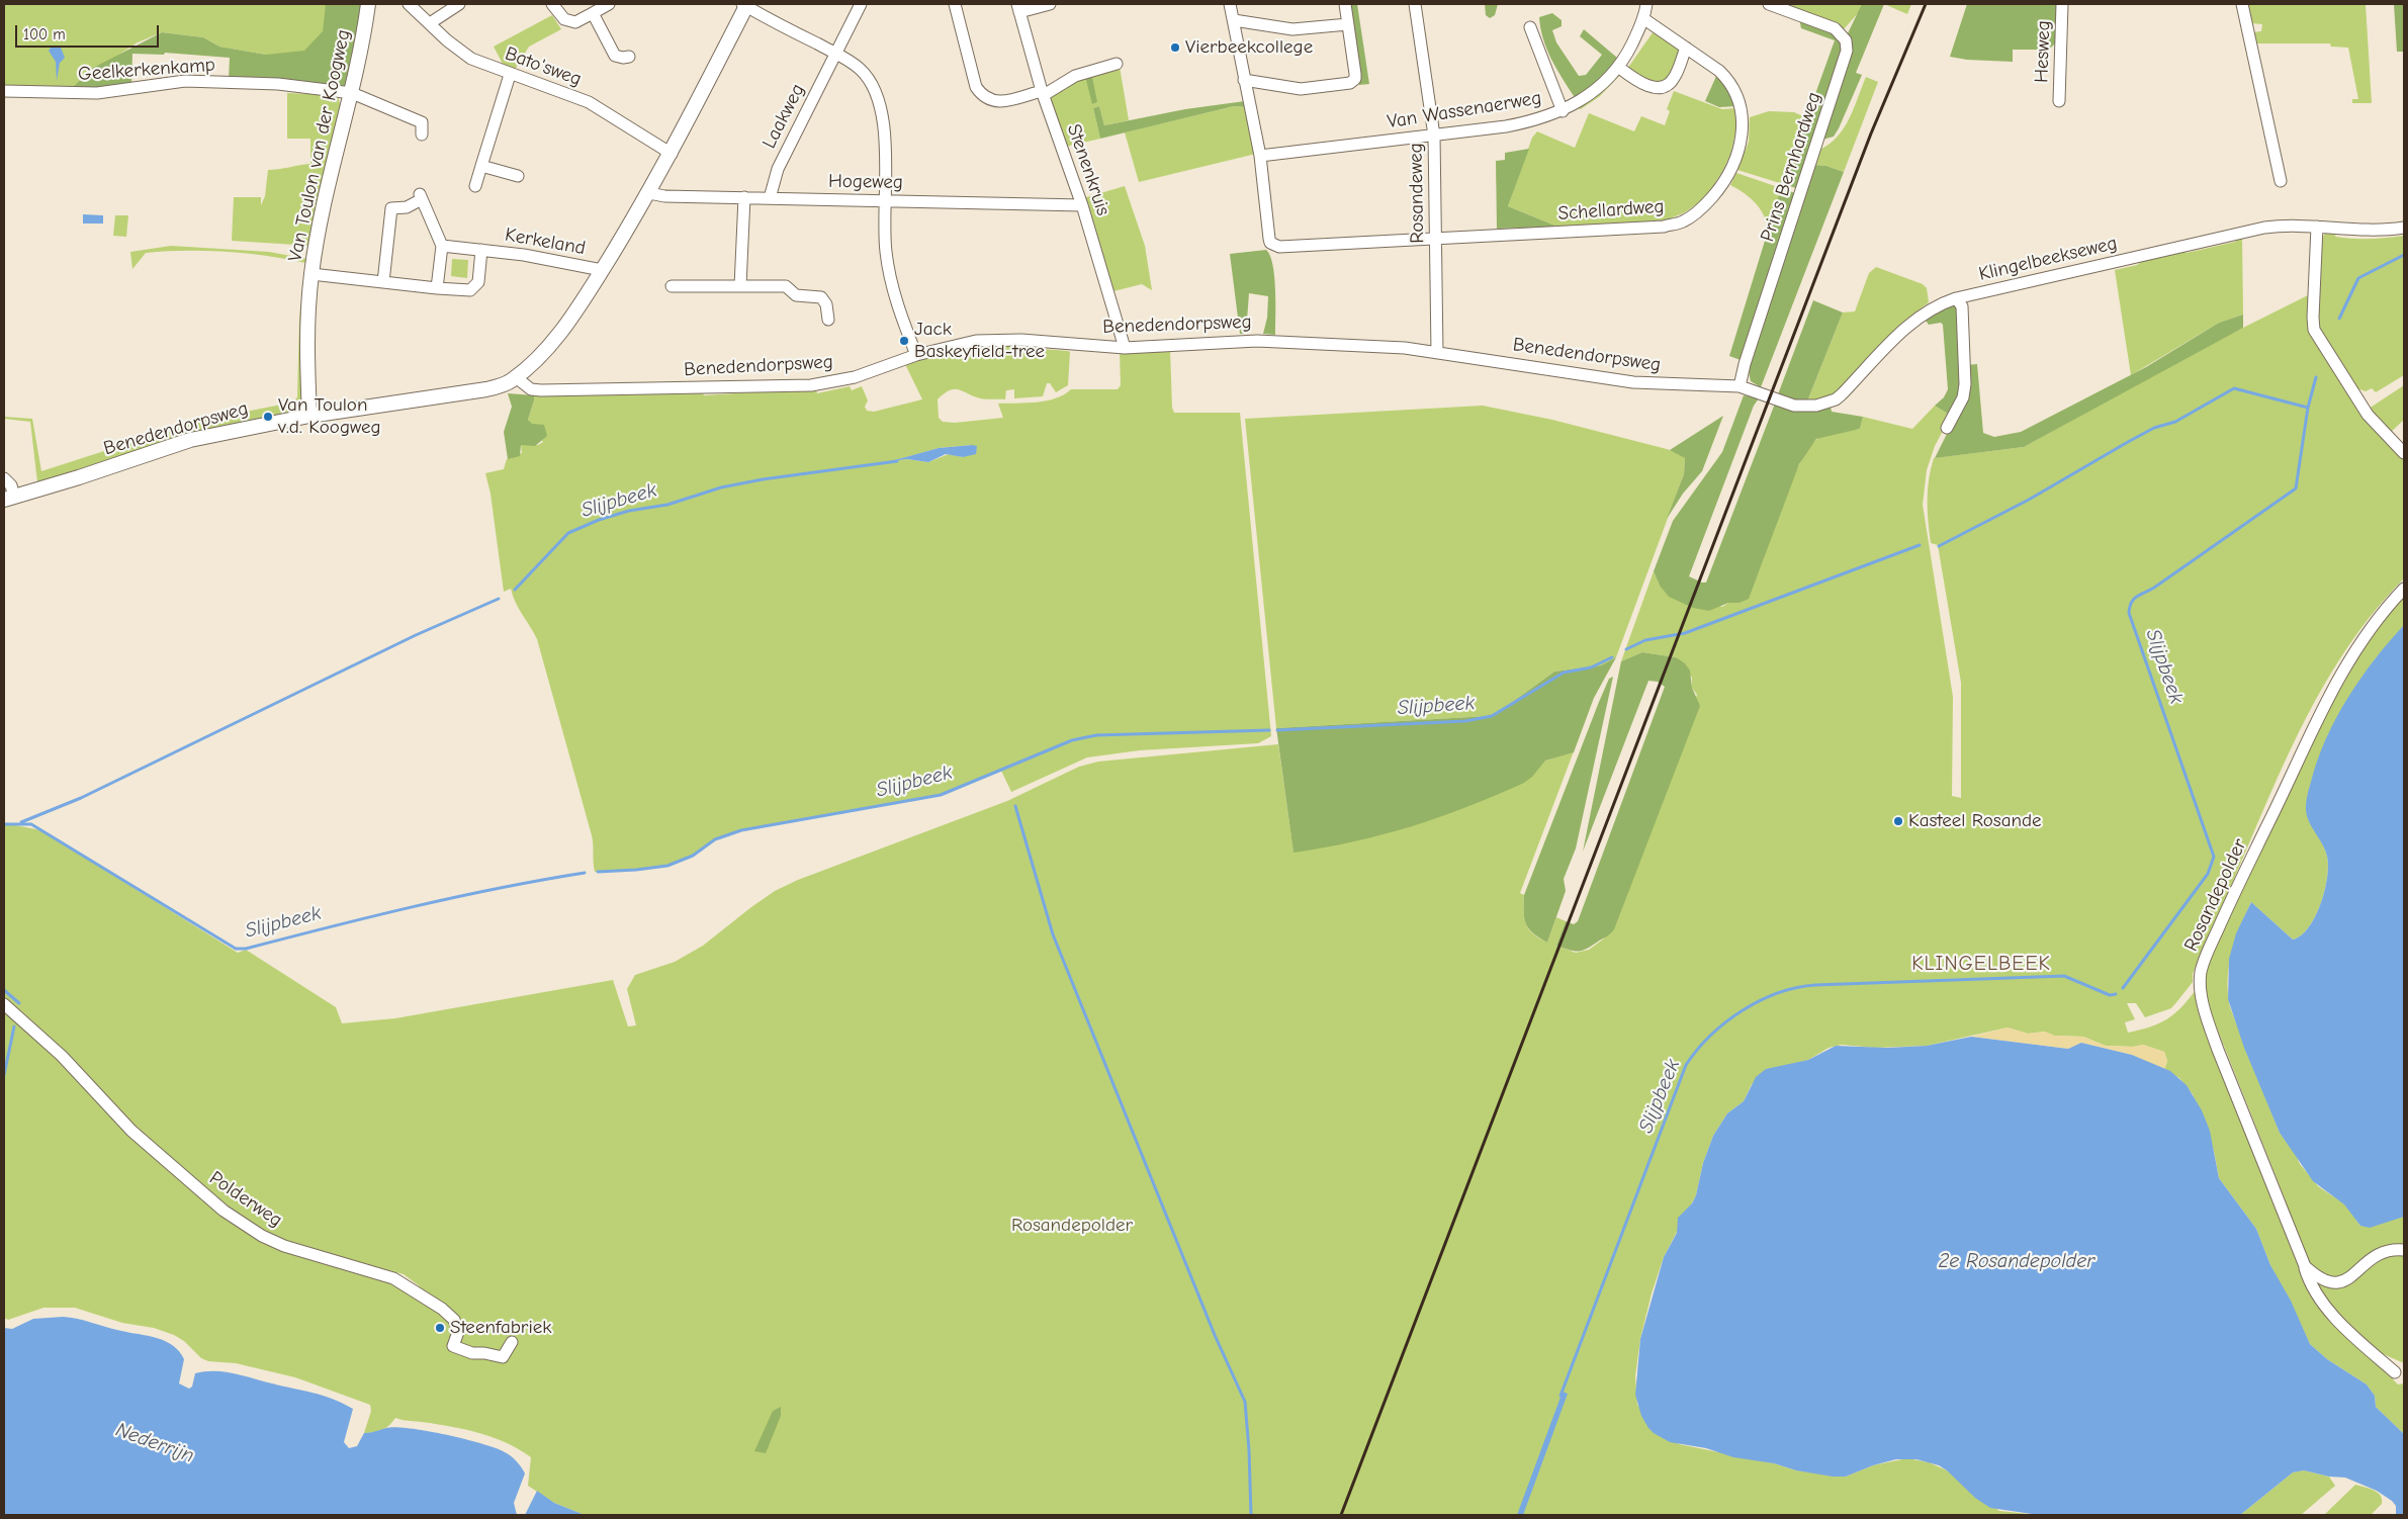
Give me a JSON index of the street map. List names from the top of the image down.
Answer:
{
  "streets": {
    "street": [
      "Hesweg",
      "Bato'sweg",
      "Geelkerkenkamp",
      "Van Wassenaerweg",
      "Laakweg",
      "Van Toulon van der Koogweg",
      "Prins Bernhardweg",
      "Stenenkruis",
      "Hogeweg",
      "Rosandeweg",
      "Schellardweg",
      "Kerkeland",
      "Klingelbeekseweg",
      "Benedendorpsweg",
      "Rosandepolder",
      "Polderweg"
    ]
  },
  "crossings": [
    ["Geelkerkenkamp", "Van Toulon van der Koogweg"],
    ["Van Wassenaerweg", "Rosandeweg"],
    ["Van Wassenaerweg", "Schellardweg"],
    ["Laakweg", "Hogeweg"],
    ["Van Toulon van der Koogweg", "Kerkeland"],
    ["Van Toulon van der Koogweg", "Benedendorpsweg"],
    ["Prins Bernhardweg", "Klingelbeekseweg"],
    ["Prins Bernhardweg", "Benedendorpsweg"],
    ["Stenenkruis", "Hogeweg"],
    ["Stenenkruis", "Benedendorpsweg"],
    ["Rosandeweg", "Schellardweg"],
    ["Rosandeweg", "Benedendorpsweg"],
    ["Klingelbeekseweg", "Benedendorpsweg"]
  ],
  "districts": ["KLINGELBEEK"],
  "water": ["Slijpbeek", "2e Rosandepolder", "Nederrijn"],
  "parks": ["Rosandepolder"],
  "places": [
    "Vierbeekcollege",
    "Jack Baskeyfield-tree",
    "Van Toulon v.d. Koogweg",
    "Kasteel Rosande",
    "Steenfabriek"
  ],
  "scale_bar": "100 m"
}
